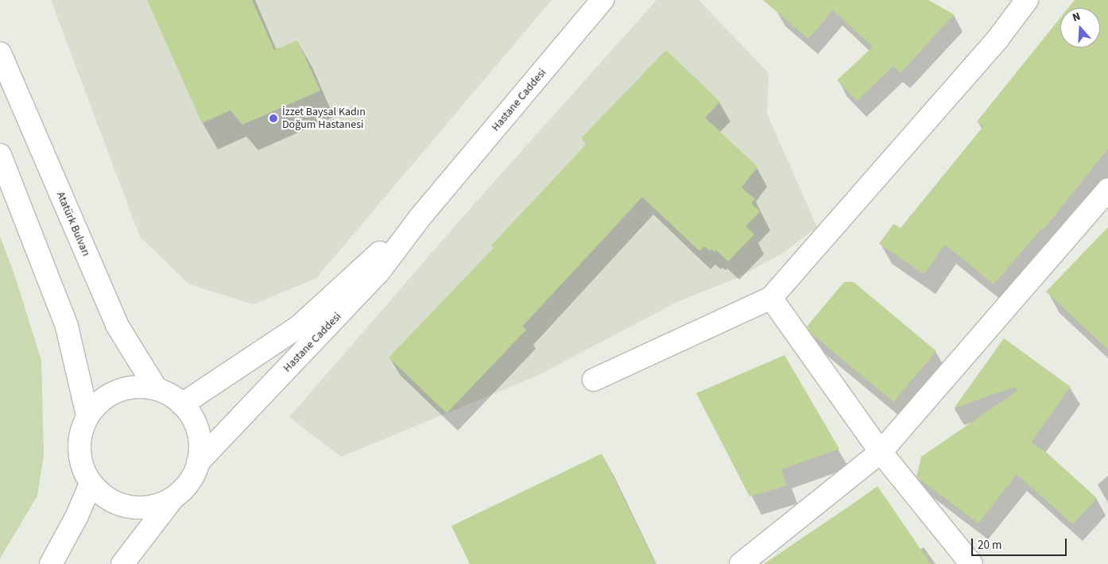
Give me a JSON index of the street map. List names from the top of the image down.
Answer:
{
  "streets": {
    "main road": ["Hastane Caddesi", "Atatürk Bulvarı"]
  },
  "crossings": [
    ["Hastane Caddesi", "Atatürk Bulvarı"]
  ],
  "places": ["İzzet Baysal Kadın Doğum Hastanesi"],
  "scale_bar": "20 m",
  "north": "top"
}
